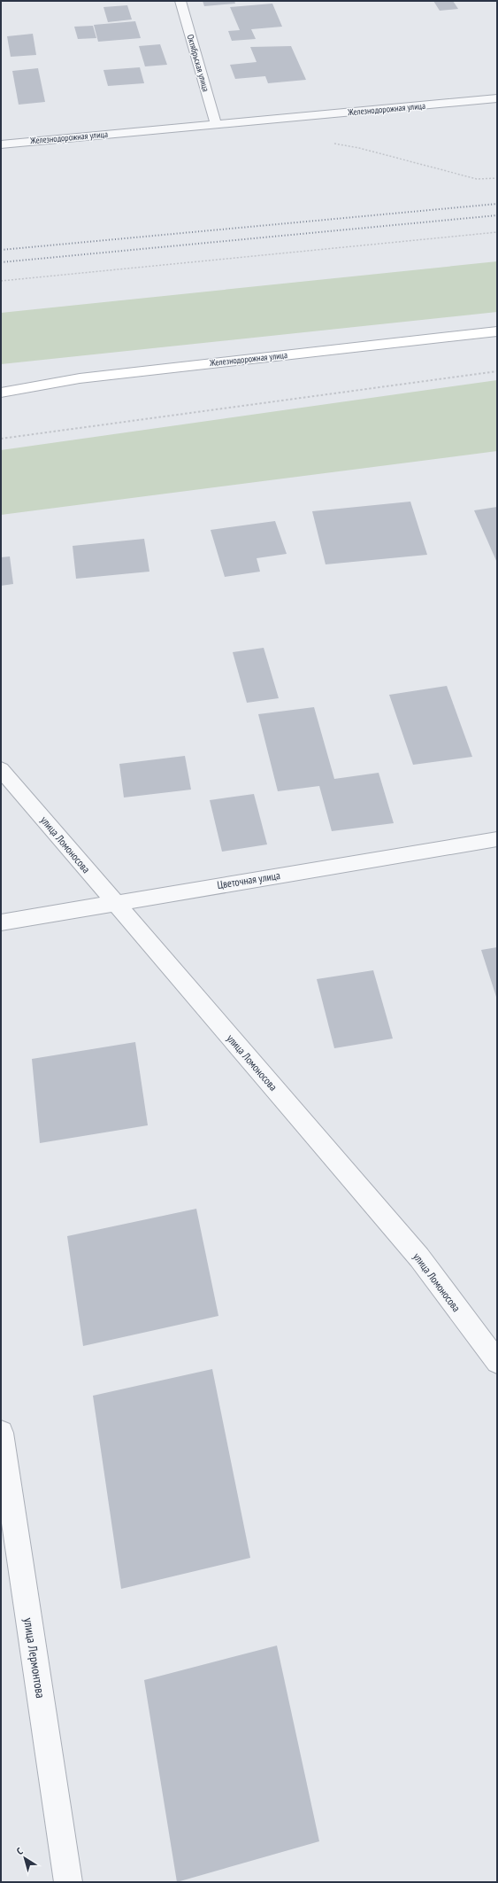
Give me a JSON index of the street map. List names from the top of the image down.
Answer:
{
  "streets": {
    "main road": ["Железнодорожная улица"],
    "street": [
      "Октябрьская улица",
      "улица Ломоносова",
      "Цветочная улица",
      "улица Лермонтова"
    ]
  },
  "crossings": [
    ["Октябрьская улица", "Железнодорожная улица"],
    ["улица Ломоносова", "Цветочная улица"]
  ],
  "north": "top left"
}
